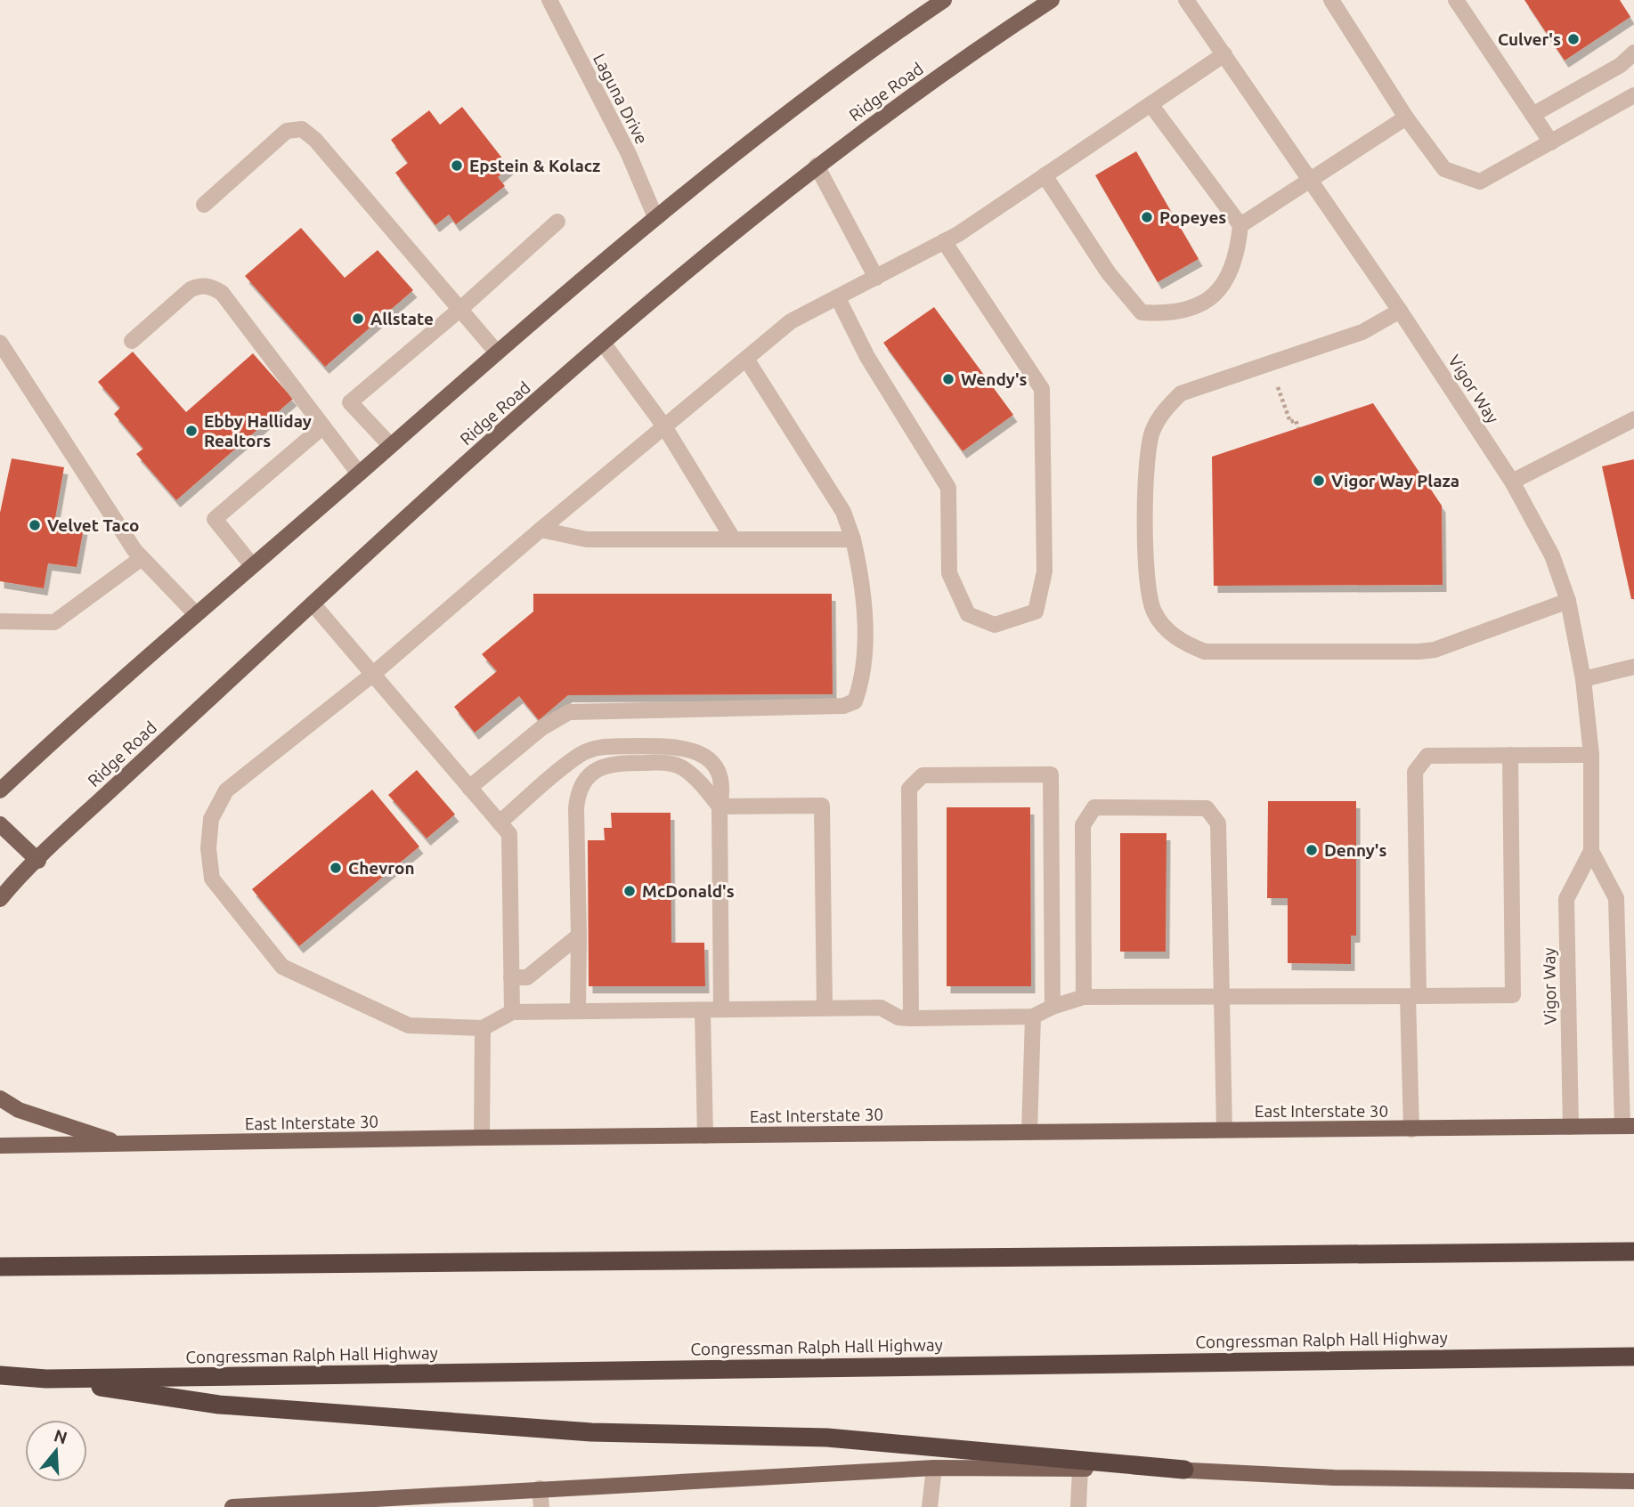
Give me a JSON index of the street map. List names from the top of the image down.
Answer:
{
  "streets": {
    "highway": ["Congressman Ralph Hall Highway"],
    "main road": ["Ridge Road", "East Interstate 30"],
    "street": ["Laguna Drive", "Vigor Way"]
  },
  "crossings": [
    ["Vigor Way", "East Interstate 30"]
  ],
  "places": [
    "Culver's",
    "Epstein & Kolacz",
    "Popeyes",
    "Allstate",
    "Wendy's",
    "Ebby Halliday Realtors",
    "Vigor Way Plaza",
    "Velvet Taco",
    "Denny's",
    "Chevron",
    "McDonald's"
  ],
  "north": "top"
}
